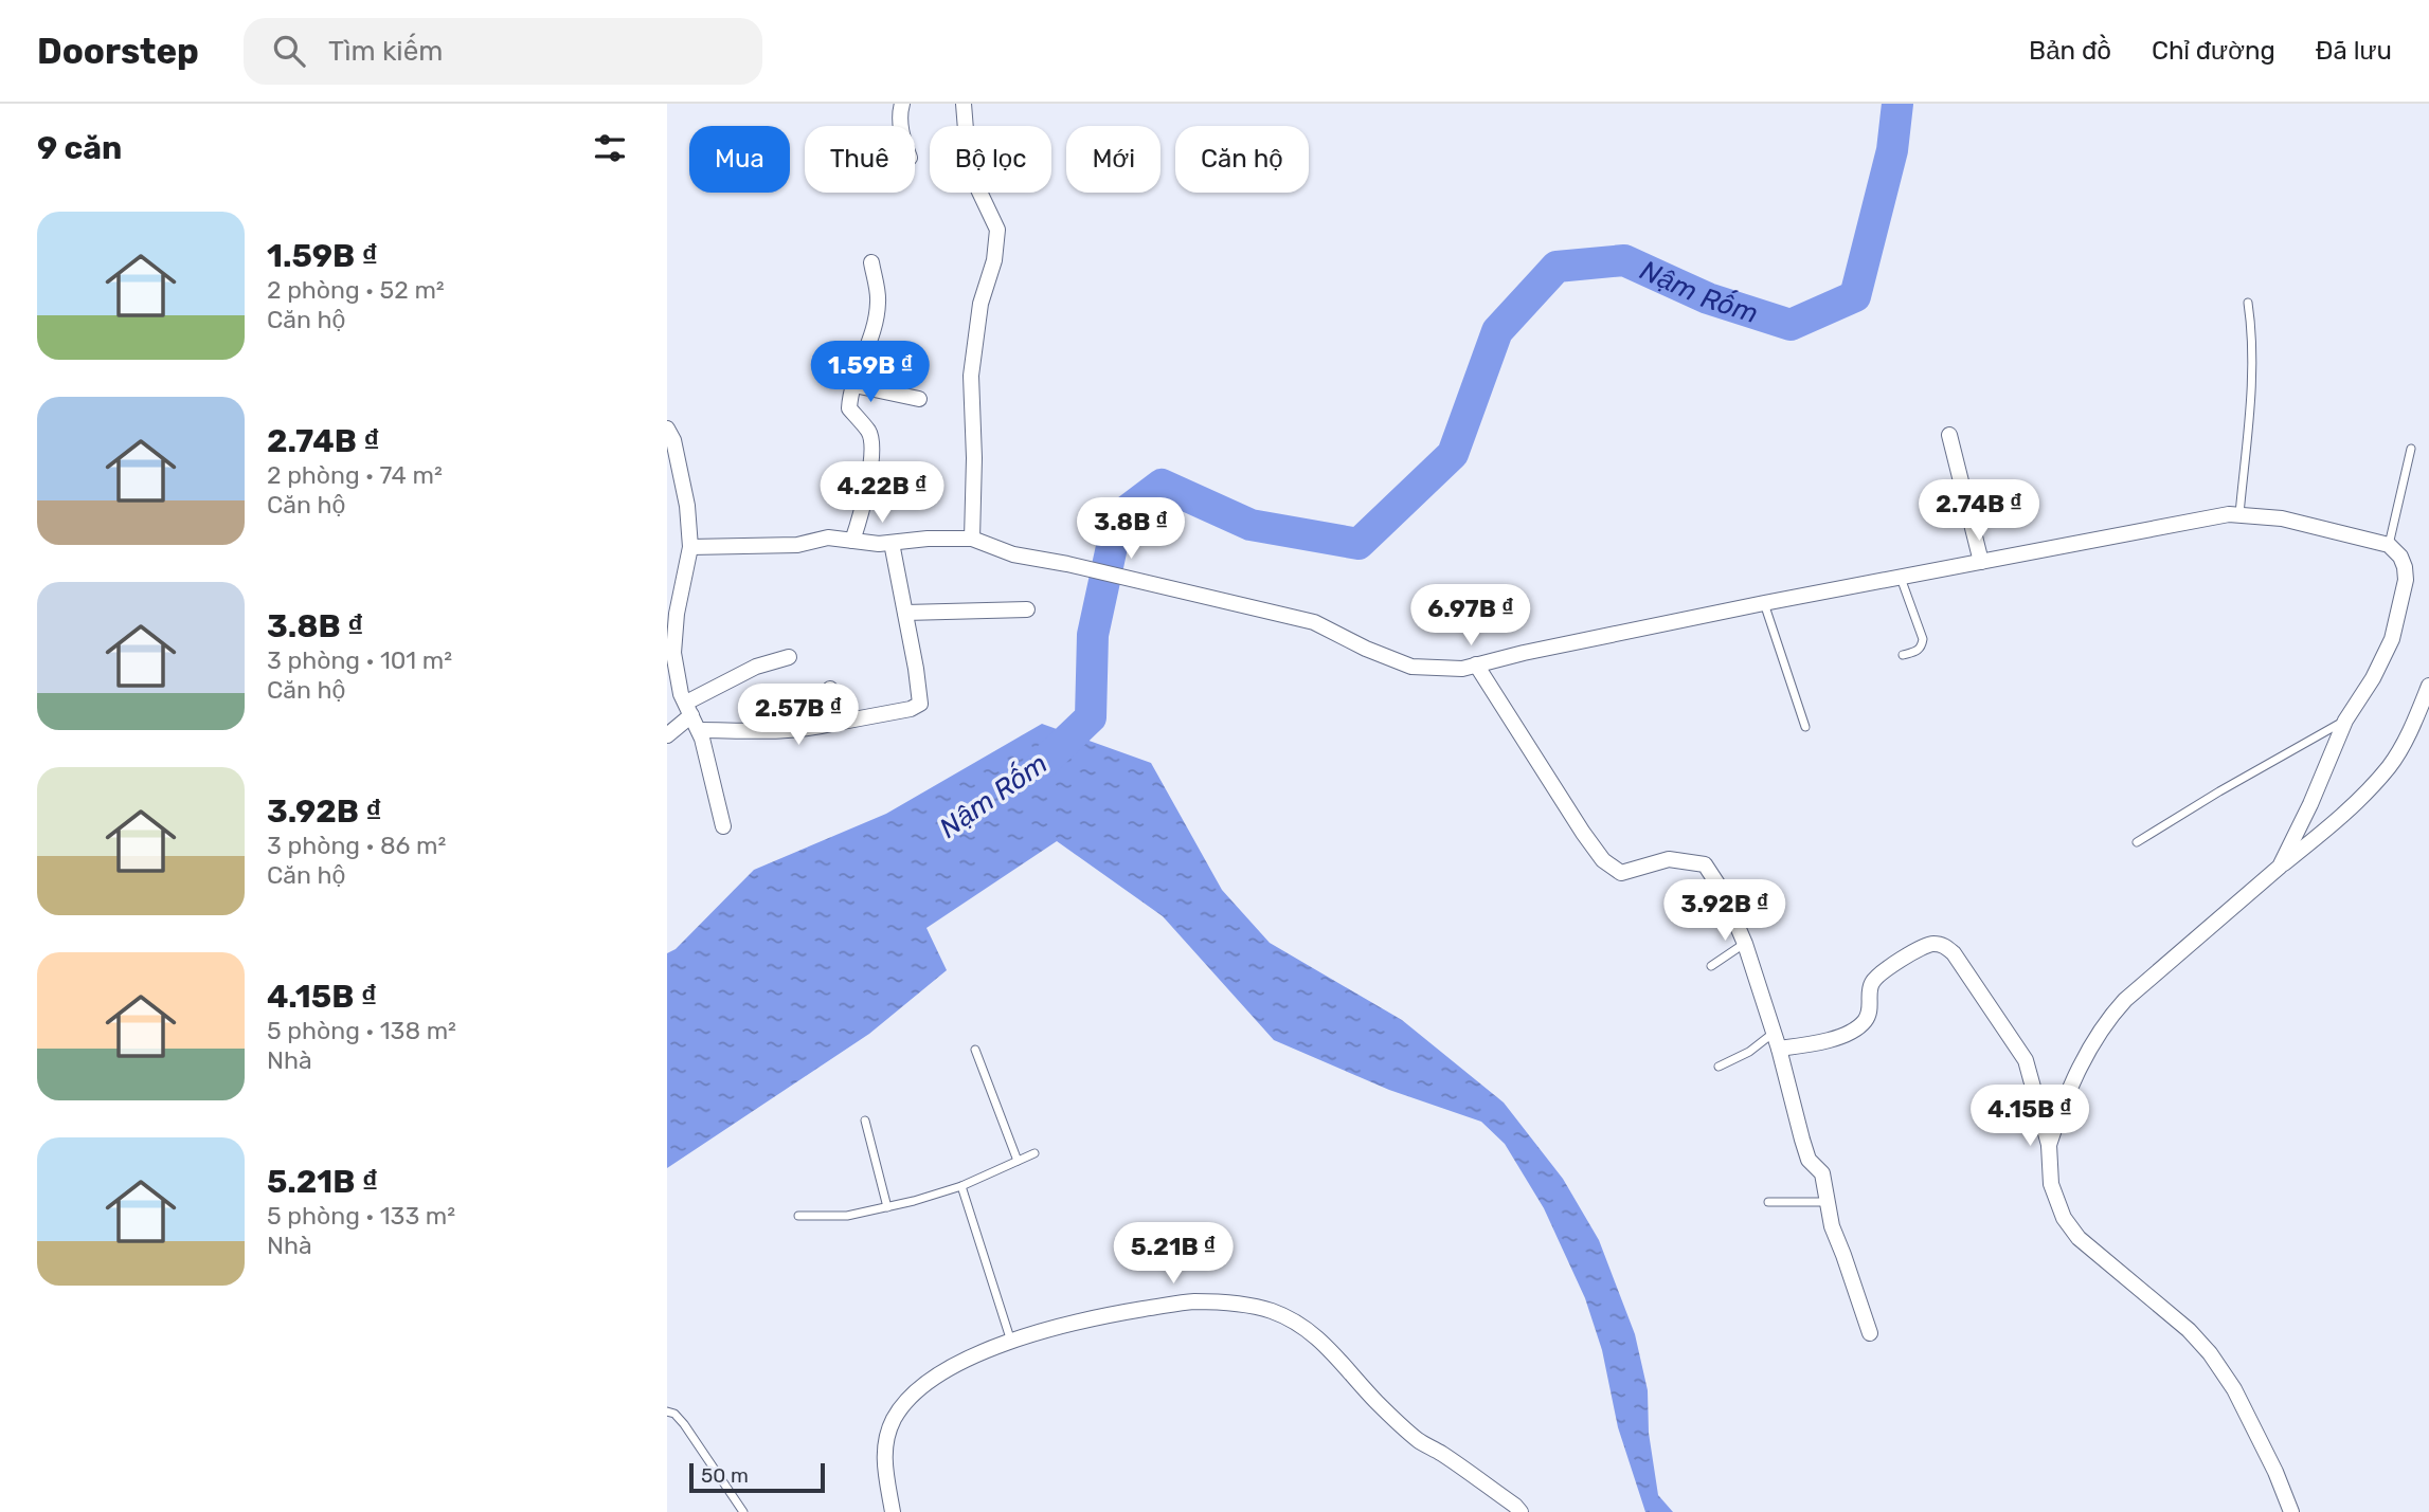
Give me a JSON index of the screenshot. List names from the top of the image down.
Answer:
{
  "water": ["Nậm Rốm"],
  "scale_bar": "50 m",
  "page": {
    "header": "Doorstep",
    "search": "Tìm kiếm",
    "nav": ["Bản đồ", "Chỉ đường", "Đã lưu"],
    "heading": "9 căn",
    "chip": [
      "Mua",
      "Thuê",
      "Bộ lọc",
      "Mới",
      "Căn hộ"
    ],
    "list": [
      {
        "name": "1.59B ₫",
        "note": "2 phòng · 52 m² · Căn hộ"
      },
      {
        "name": "2.74B ₫",
        "note": "2 phòng · 74 m² · Căn hộ"
      },
      {
        "name": "3.8B ₫",
        "note": "3 phòng · 101 m² · Căn hộ"
      },
      {
        "name": "3.92B ₫",
        "note": "3 phòng · 86 m² · Căn hộ"
      },
      {
        "name": "4.15B ₫",
        "note": "5 phòng · 138 m² · Nhà"
      },
      {
        "name": "5.21B ₫",
        "note": "5 phòng · 133 m² · Nhà"
      }
    ],
    "price": [
      "1.59B ₫",
      "4.22B ₫",
      "2.74B ₫",
      "3.8B ₫",
      "6.97B ₫",
      "2.57B ₫",
      "3.92B ₫",
      "4.15B ₫",
      "5.21B ₫"
    ],
    "scale": "50 m"
  }
}
